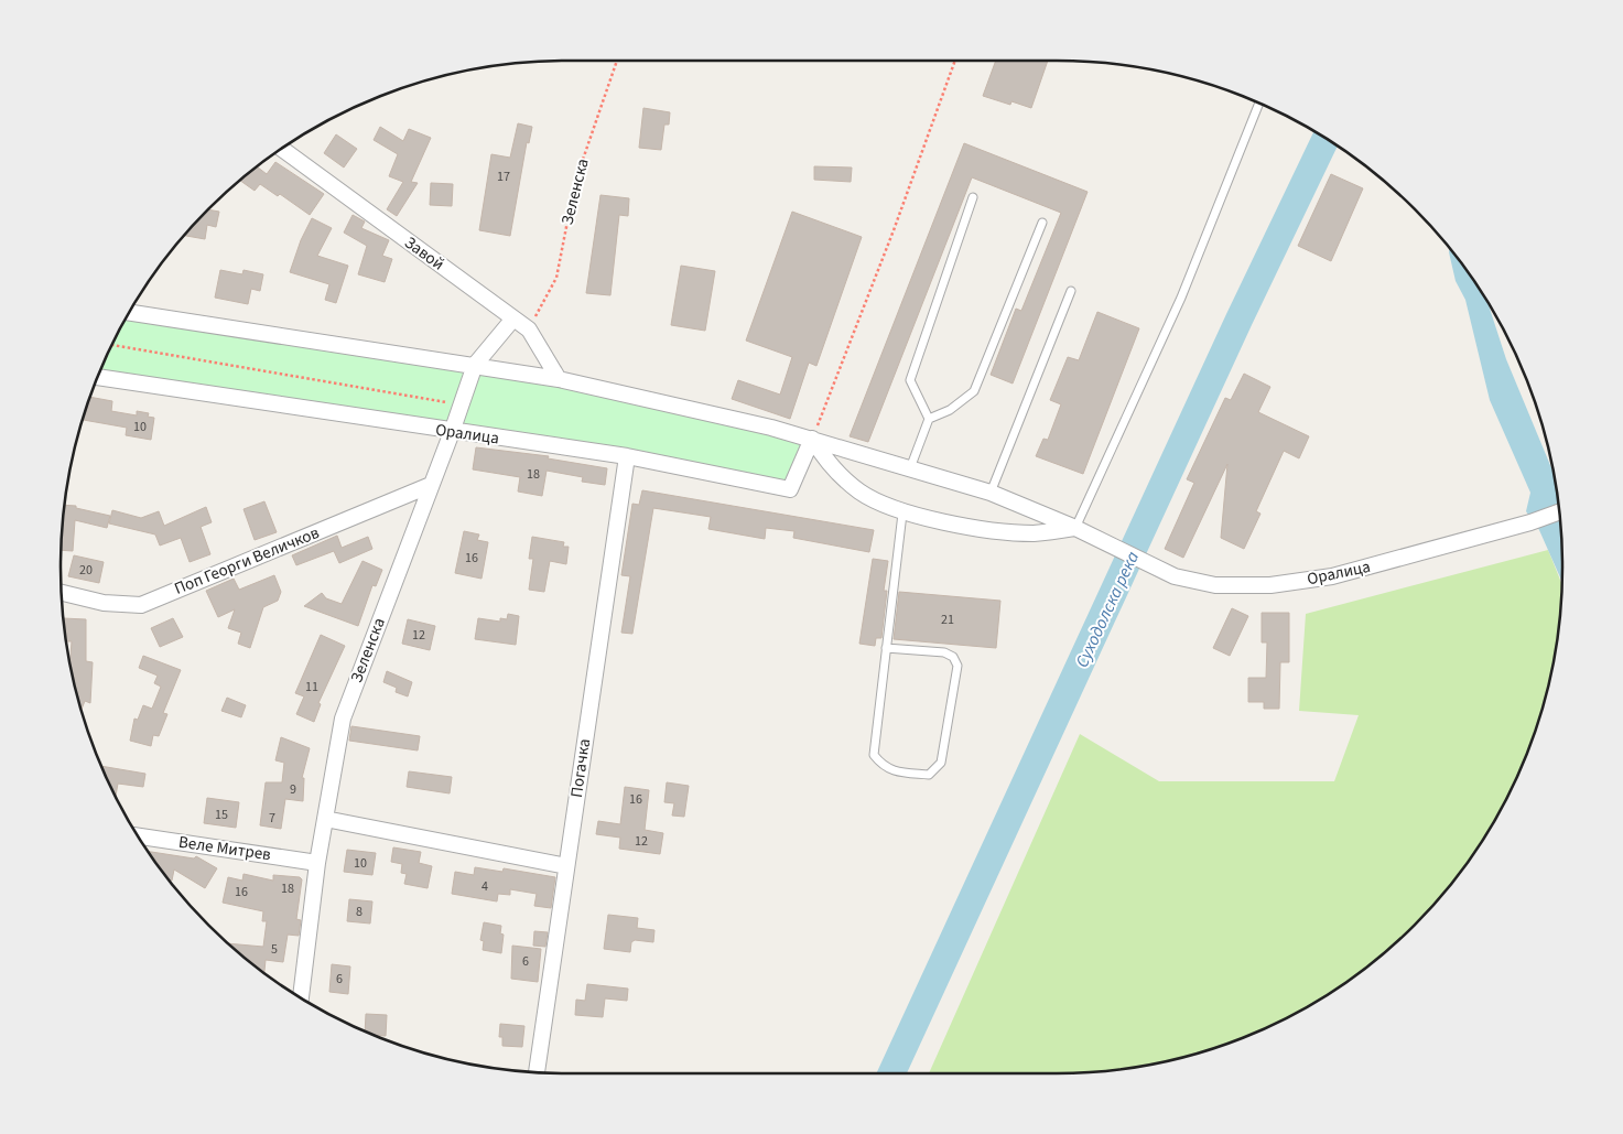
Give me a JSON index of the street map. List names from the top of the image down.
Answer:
{
  "streets": {
    "street": [
      "Зеленска",
      "Завой",
      "Оралица",
      "Поп Георги Величков",
      "Погачка",
      "Веле Митрев"
    ]
  },
  "crossings": [
    ["Зеленска", "Завой"],
    ["Зеленска", "Оралица"],
    ["Зеленска", "Поп Георги Величков"],
    ["Зеленска", "Веле Митрев"],
    ["Оралица", "Погачка"]
  ],
  "water": ["Суходолска река"],
  "house_numbers": [
    "17",
    "10",
    "18",
    "16",
    "20",
    "21",
    "12",
    "11",
    "9",
    "16",
    "15",
    "7",
    "12",
    "10",
    "4",
    "18",
    "16",
    "8",
    "5",
    "6",
    "6"
  ]
}
